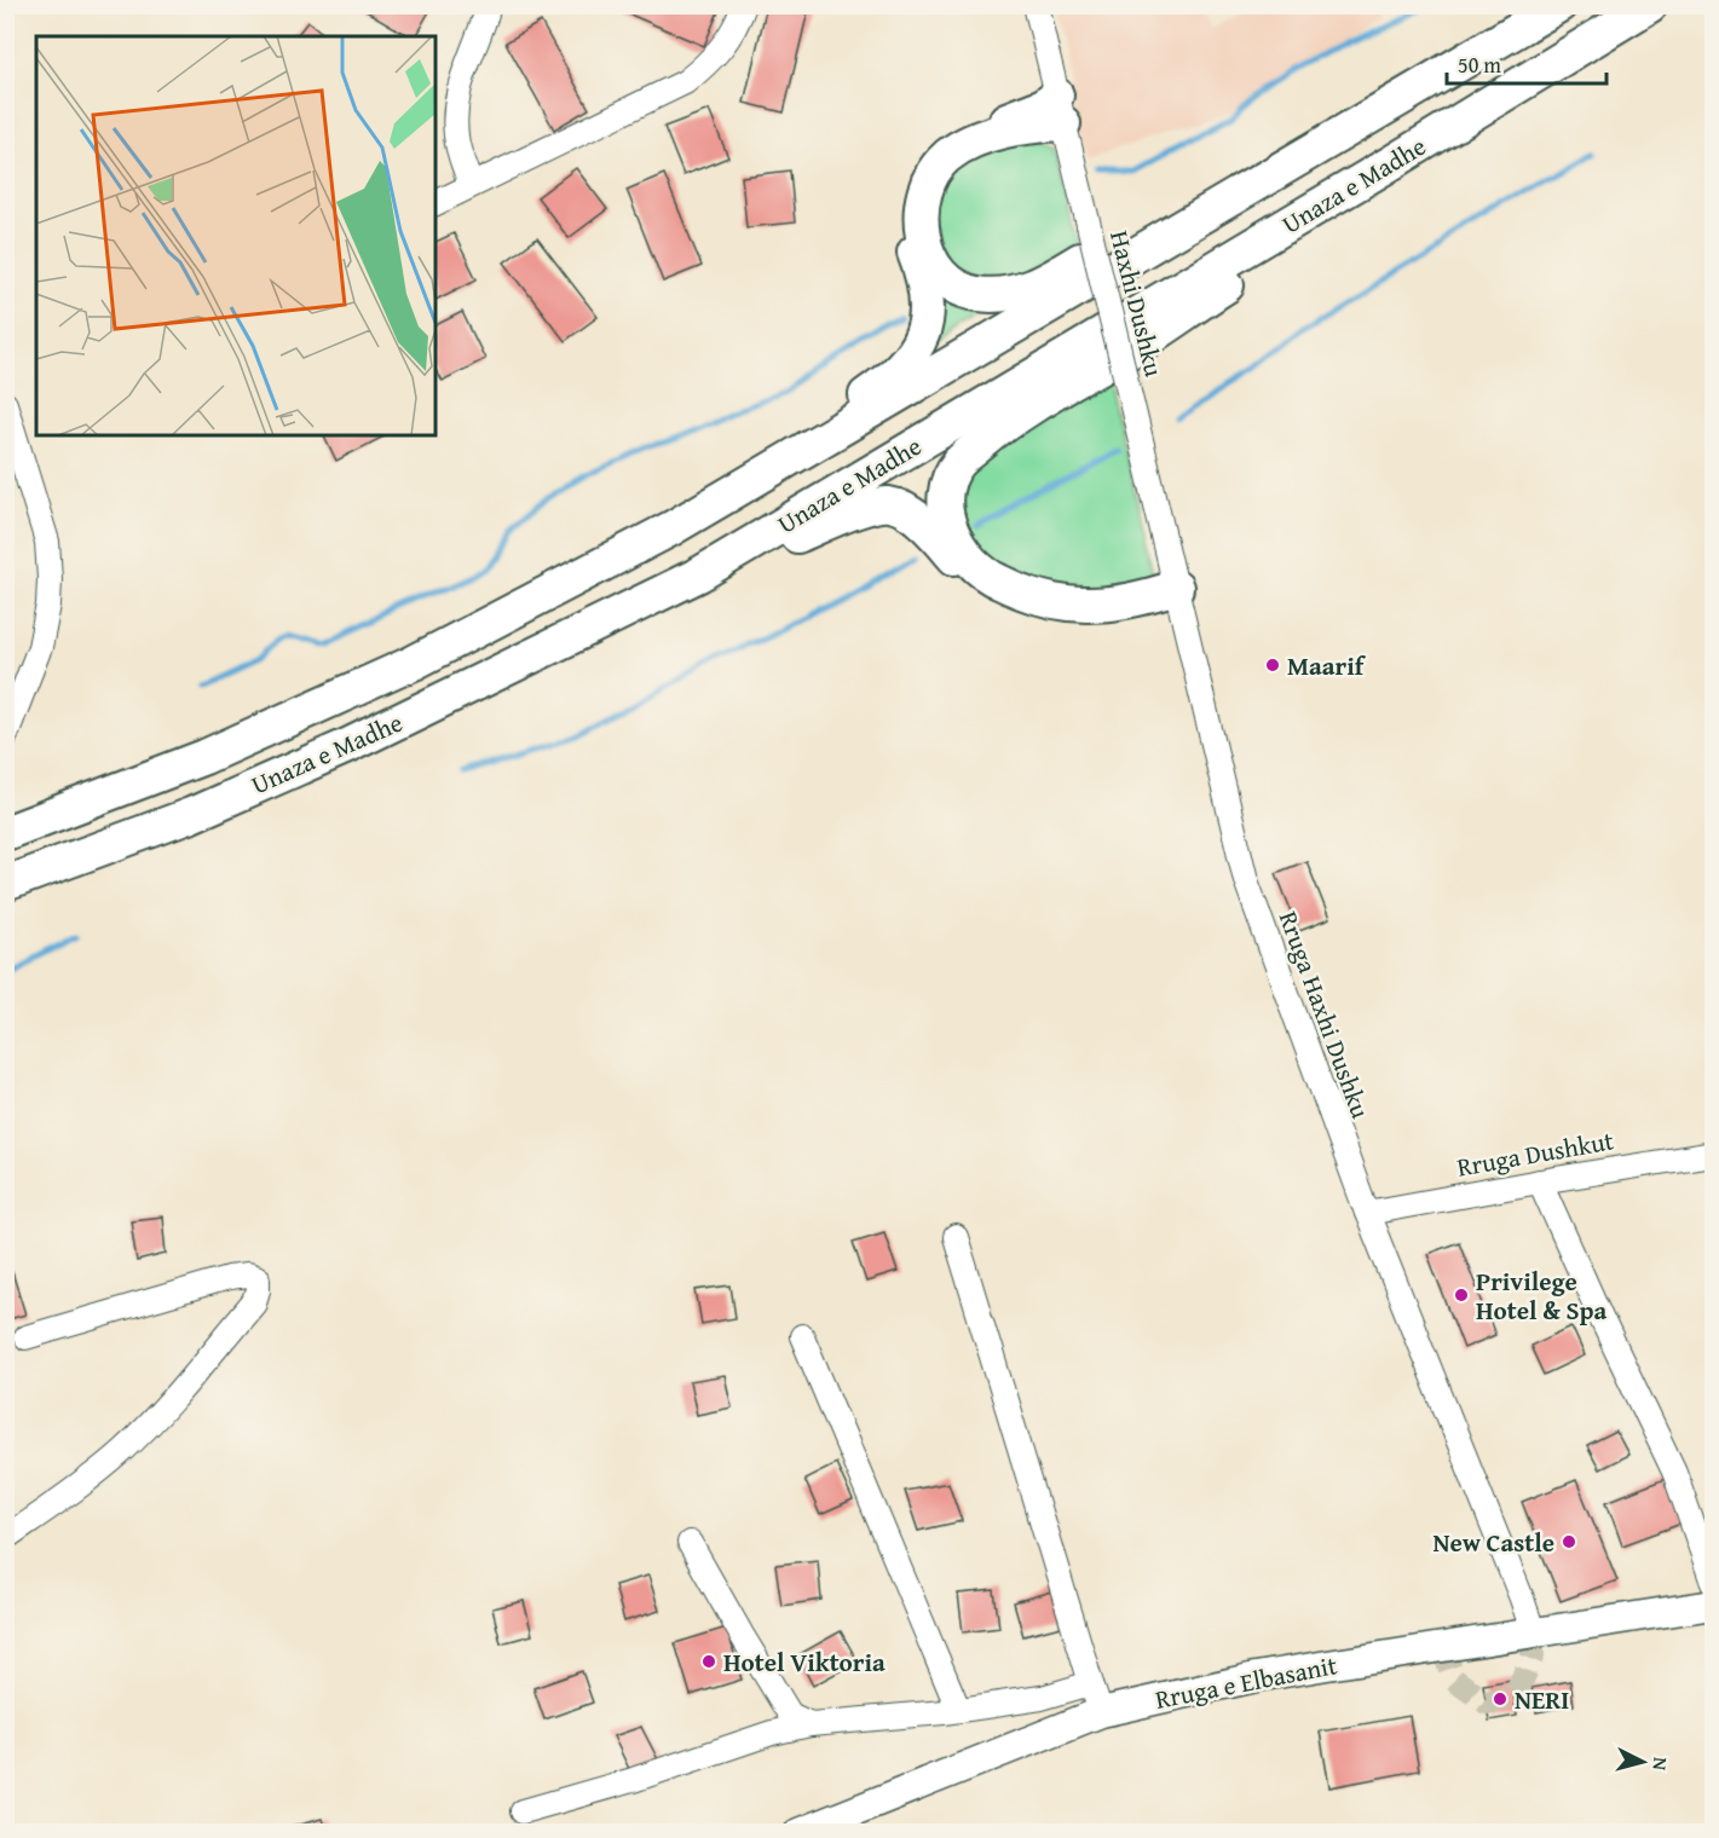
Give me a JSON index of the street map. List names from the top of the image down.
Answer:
{
  "streets": {
    "highway": ["Unaza e Madhe"],
    "main road": ["Rruga e Elbasanit"],
    "street": ["Haxhi Dushku", "Rruga Haxhi Dushku", "Rruga Dushkut"]
  },
  "crossings": [
    ["Haxhi Dushku", "Rruga Haxhi Dushku"],
    ["Rruga Haxhi Dushku", "Rruga Dushkut"],
    ["Rruga Haxhi Dushku", "Rruga e Elbasanit"]
  ],
  "places": [
    "Maarif",
    "Privilege Hotel & Spa",
    "New Castle",
    "Hotel Viktoria",
    "NERI"
  ],
  "scale_bar": "50 m",
  "north": "right"
}
